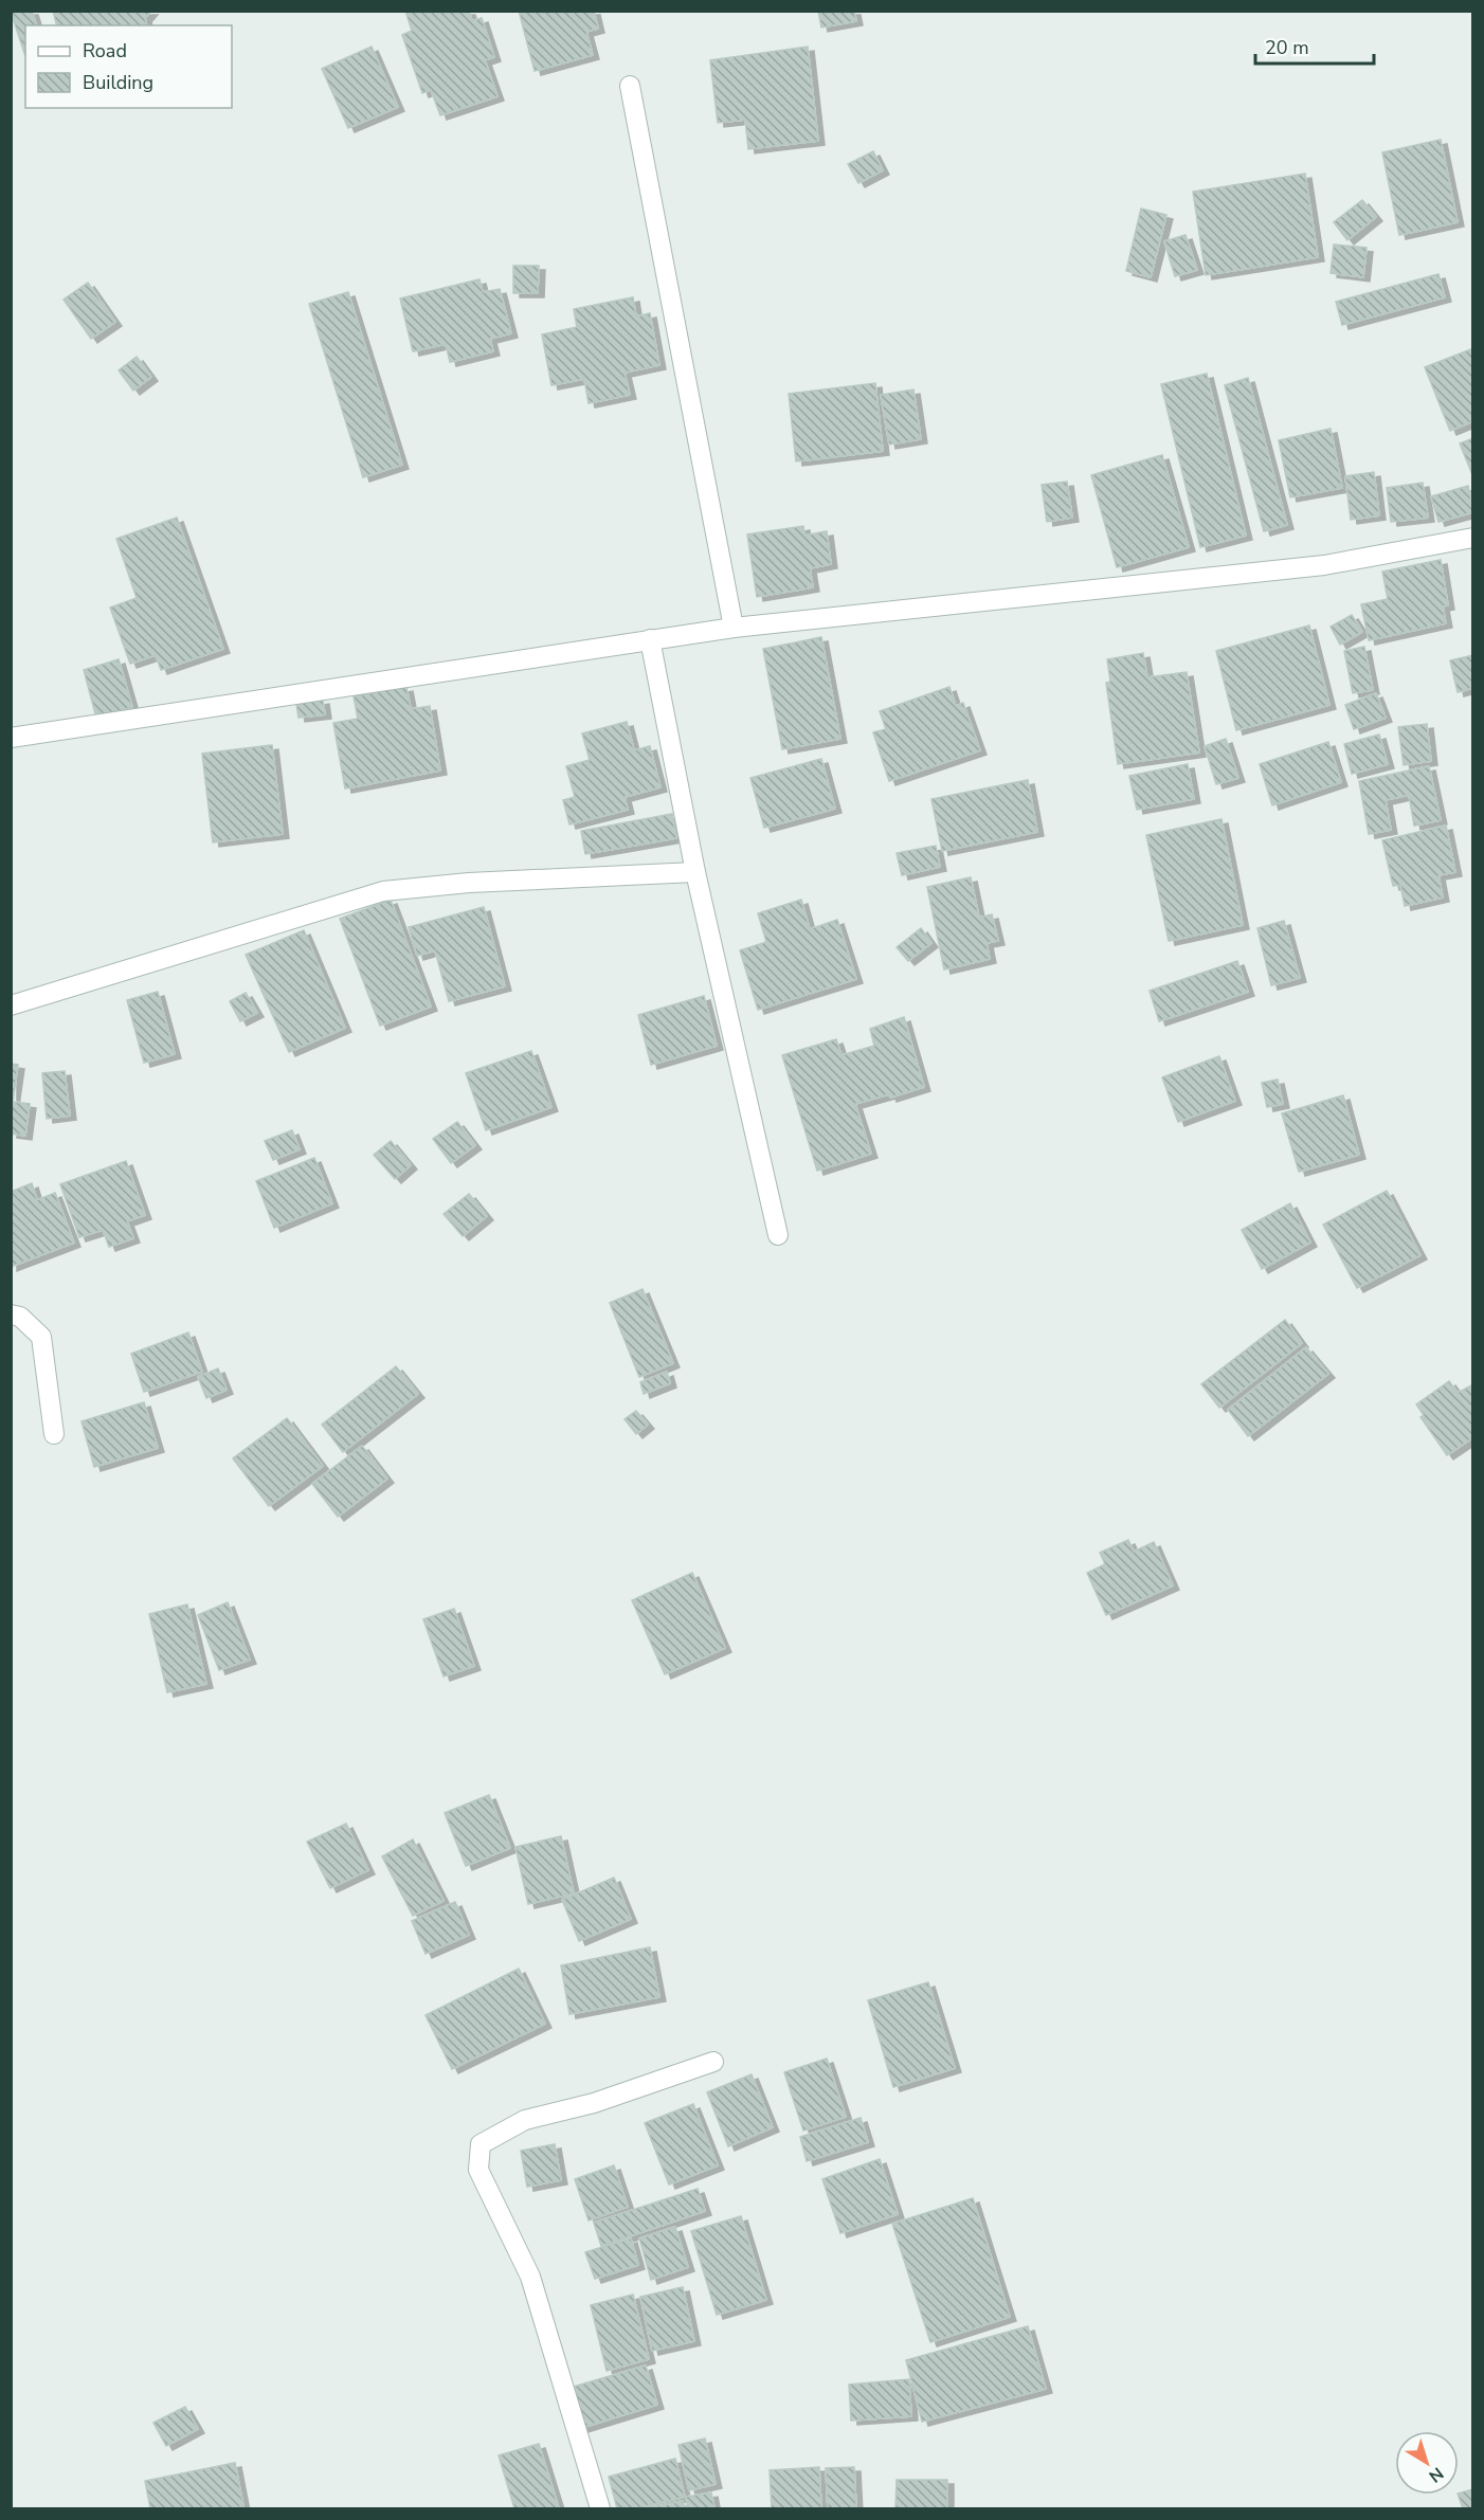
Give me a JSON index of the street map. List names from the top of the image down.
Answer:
{
  "legend": ["Road", "Building"],
  "scale_bar": "20 m",
  "north": "bottom right"
}
